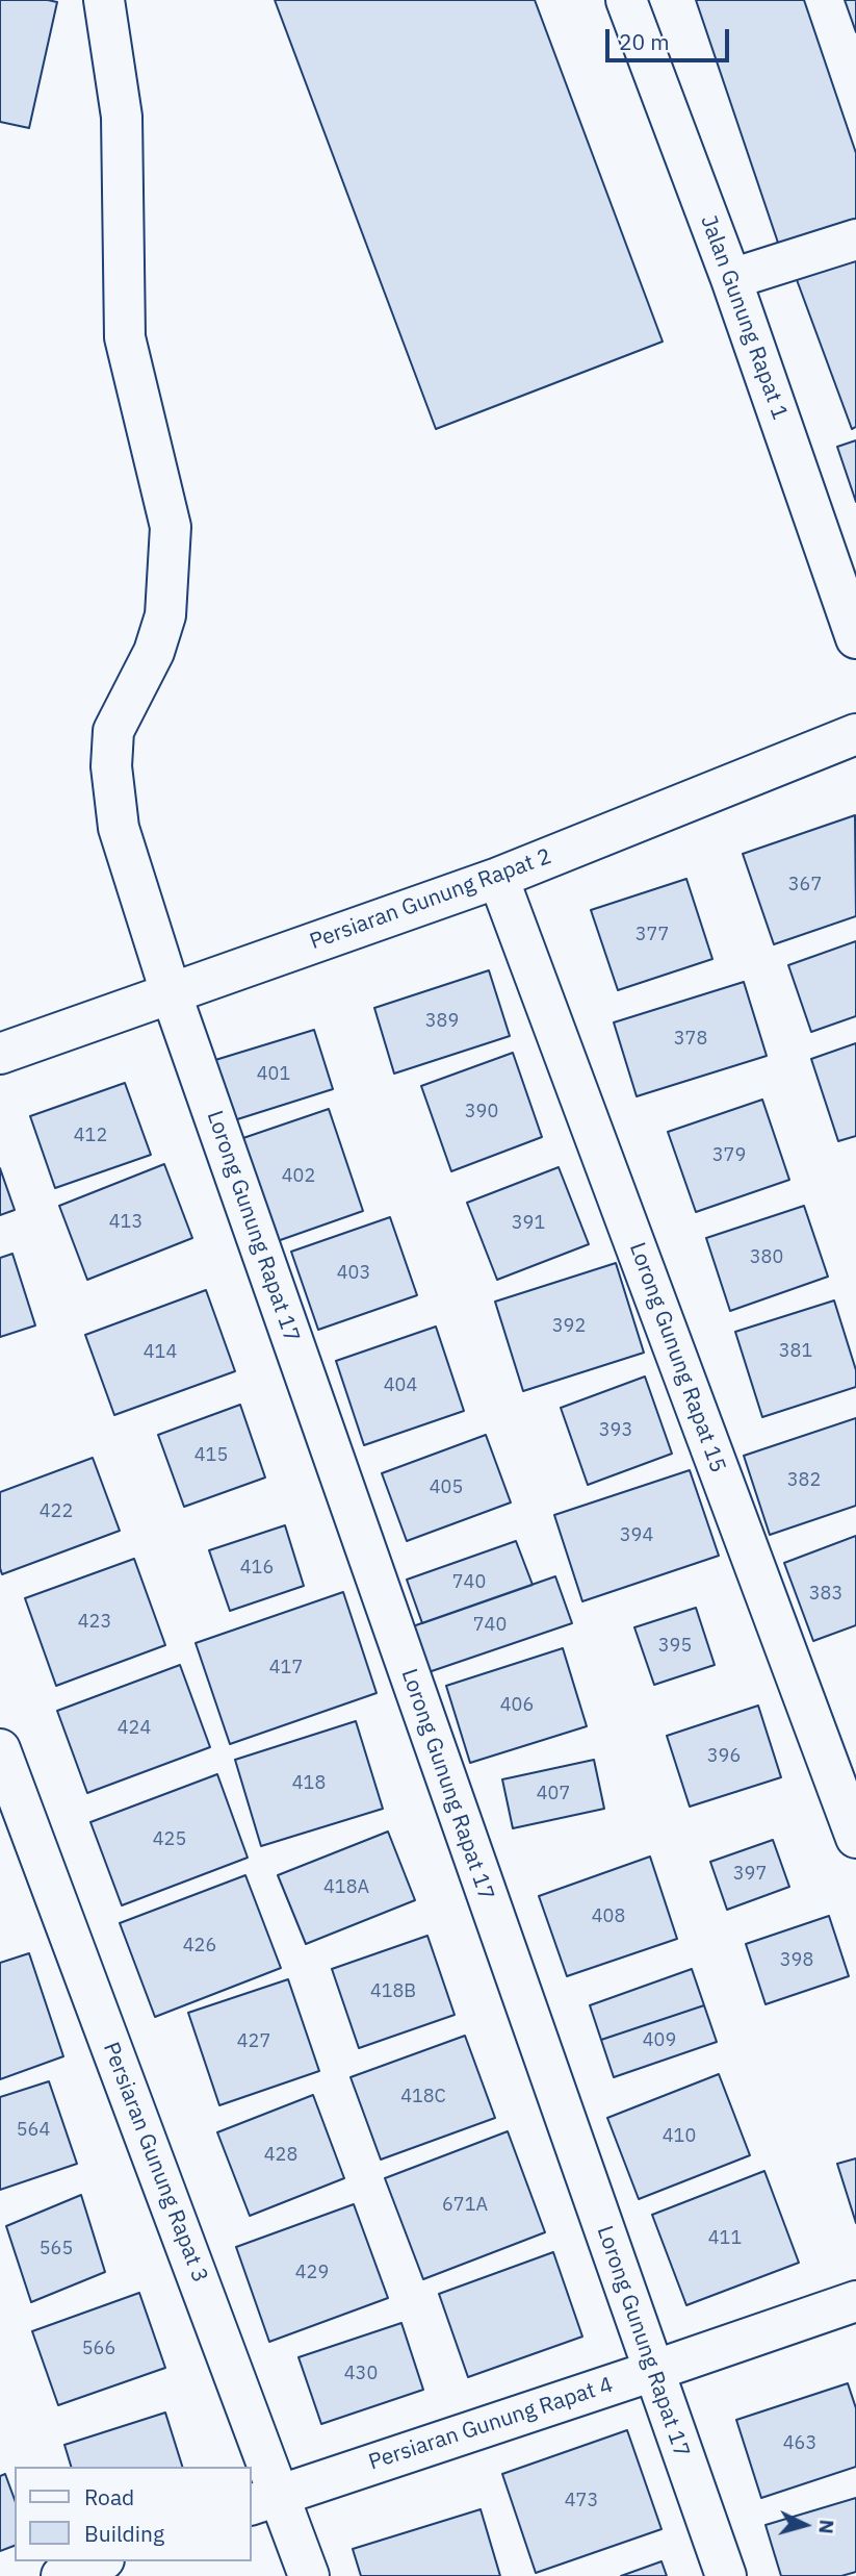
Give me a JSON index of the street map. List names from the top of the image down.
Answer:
{
  "streets": {
    "street": [
      "Jalan Gunung Rapat 1",
      "Persiaran Gunung Rapat 2",
      "Lorong Gunung Rapat 17",
      "Lorong Gunung Rapat 15",
      "Persiaran Gunung Rapat 3",
      "Persiaran Gunung Rapat 4"
    ]
  },
  "crossings": [
    ["Persiaran Gunung Rapat 2", "Lorong Gunung Rapat 17"],
    ["Persiaran Gunung Rapat 2", "Lorong Gunung Rapat 15"],
    ["Lorong Gunung Rapat 17", "Persiaran Gunung Rapat 4"],
    ["Persiaran Gunung Rapat 3", "Persiaran Gunung Rapat 4"]
  ],
  "house_numbers": [
    "367",
    "377",
    "389",
    "378",
    "401",
    "390",
    "412",
    "379",
    "402",
    "413",
    "391",
    "380",
    "403",
    "392",
    "381",
    "414",
    "404",
    "393",
    "415",
    "382",
    "405",
    "422",
    "394",
    "416",
    "740",
    "383",
    "423",
    "740",
    "395",
    "417",
    "406",
    "424",
    "396",
    "418",
    "407",
    "425",
    "397",
    "418A",
    "408",
    "426",
    "398",
    "418B",
    "409",
    "427",
    "418C",
    "564",
    "410",
    "428",
    "671A",
    "411",
    "565",
    "429",
    "566",
    "430",
    "463",
    "473"
  ],
  "legend": ["Road", "Building"],
  "scale_bar": "20 m",
  "north": "right"
}
